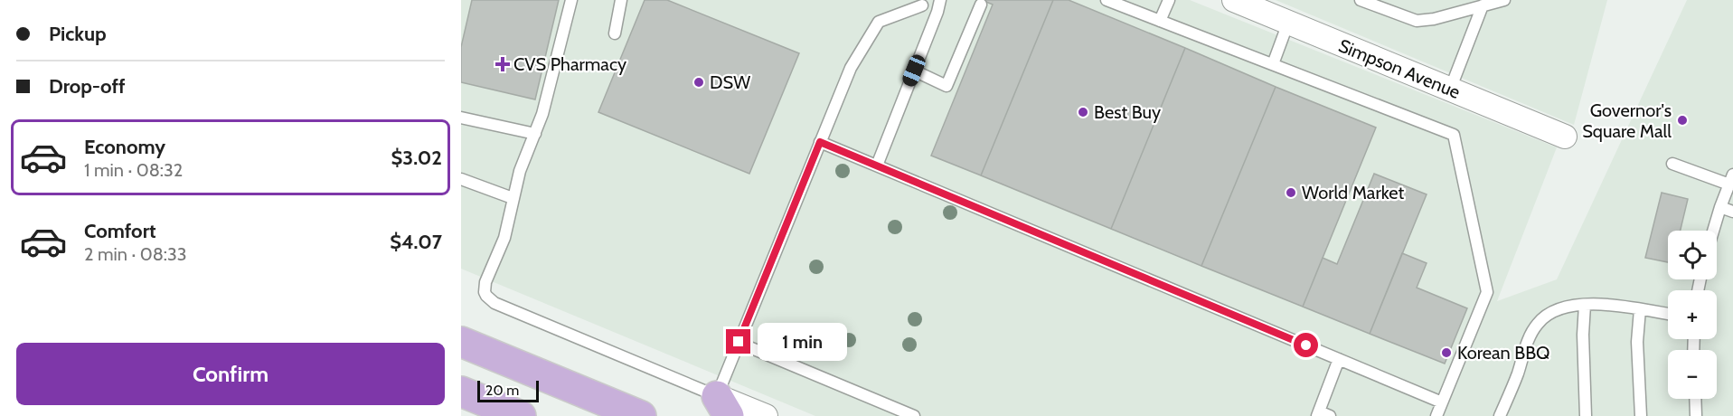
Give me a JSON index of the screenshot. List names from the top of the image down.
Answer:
{
  "streets": {
    "street": ["Simpson Avenue"]
  },
  "places": {
    "health": ["CVS Pharmacy"],
    "other": [
      "DSW",
      "Best Buy",
      "Governor's Square Mall",
      "World Market",
      "Korean BBQ"
    ]
  },
  "scale_bar": "20 m",
  "page": {
    "banner": ["Pickup", "Drop-off"],
    "list": [
      {
        "name": "Economy",
        "note": "1 min · 08:32",
        "value": "$3.02"
      },
      {
        "name": "Comfort",
        "note": "2 min · 08:33",
        "value": "$4.07"
      }
    ],
    "map_buttons": ["+", "−"],
    "bubble": "1 min",
    "buttons": "Confirm",
    "scale": "20 m"
  }
}
